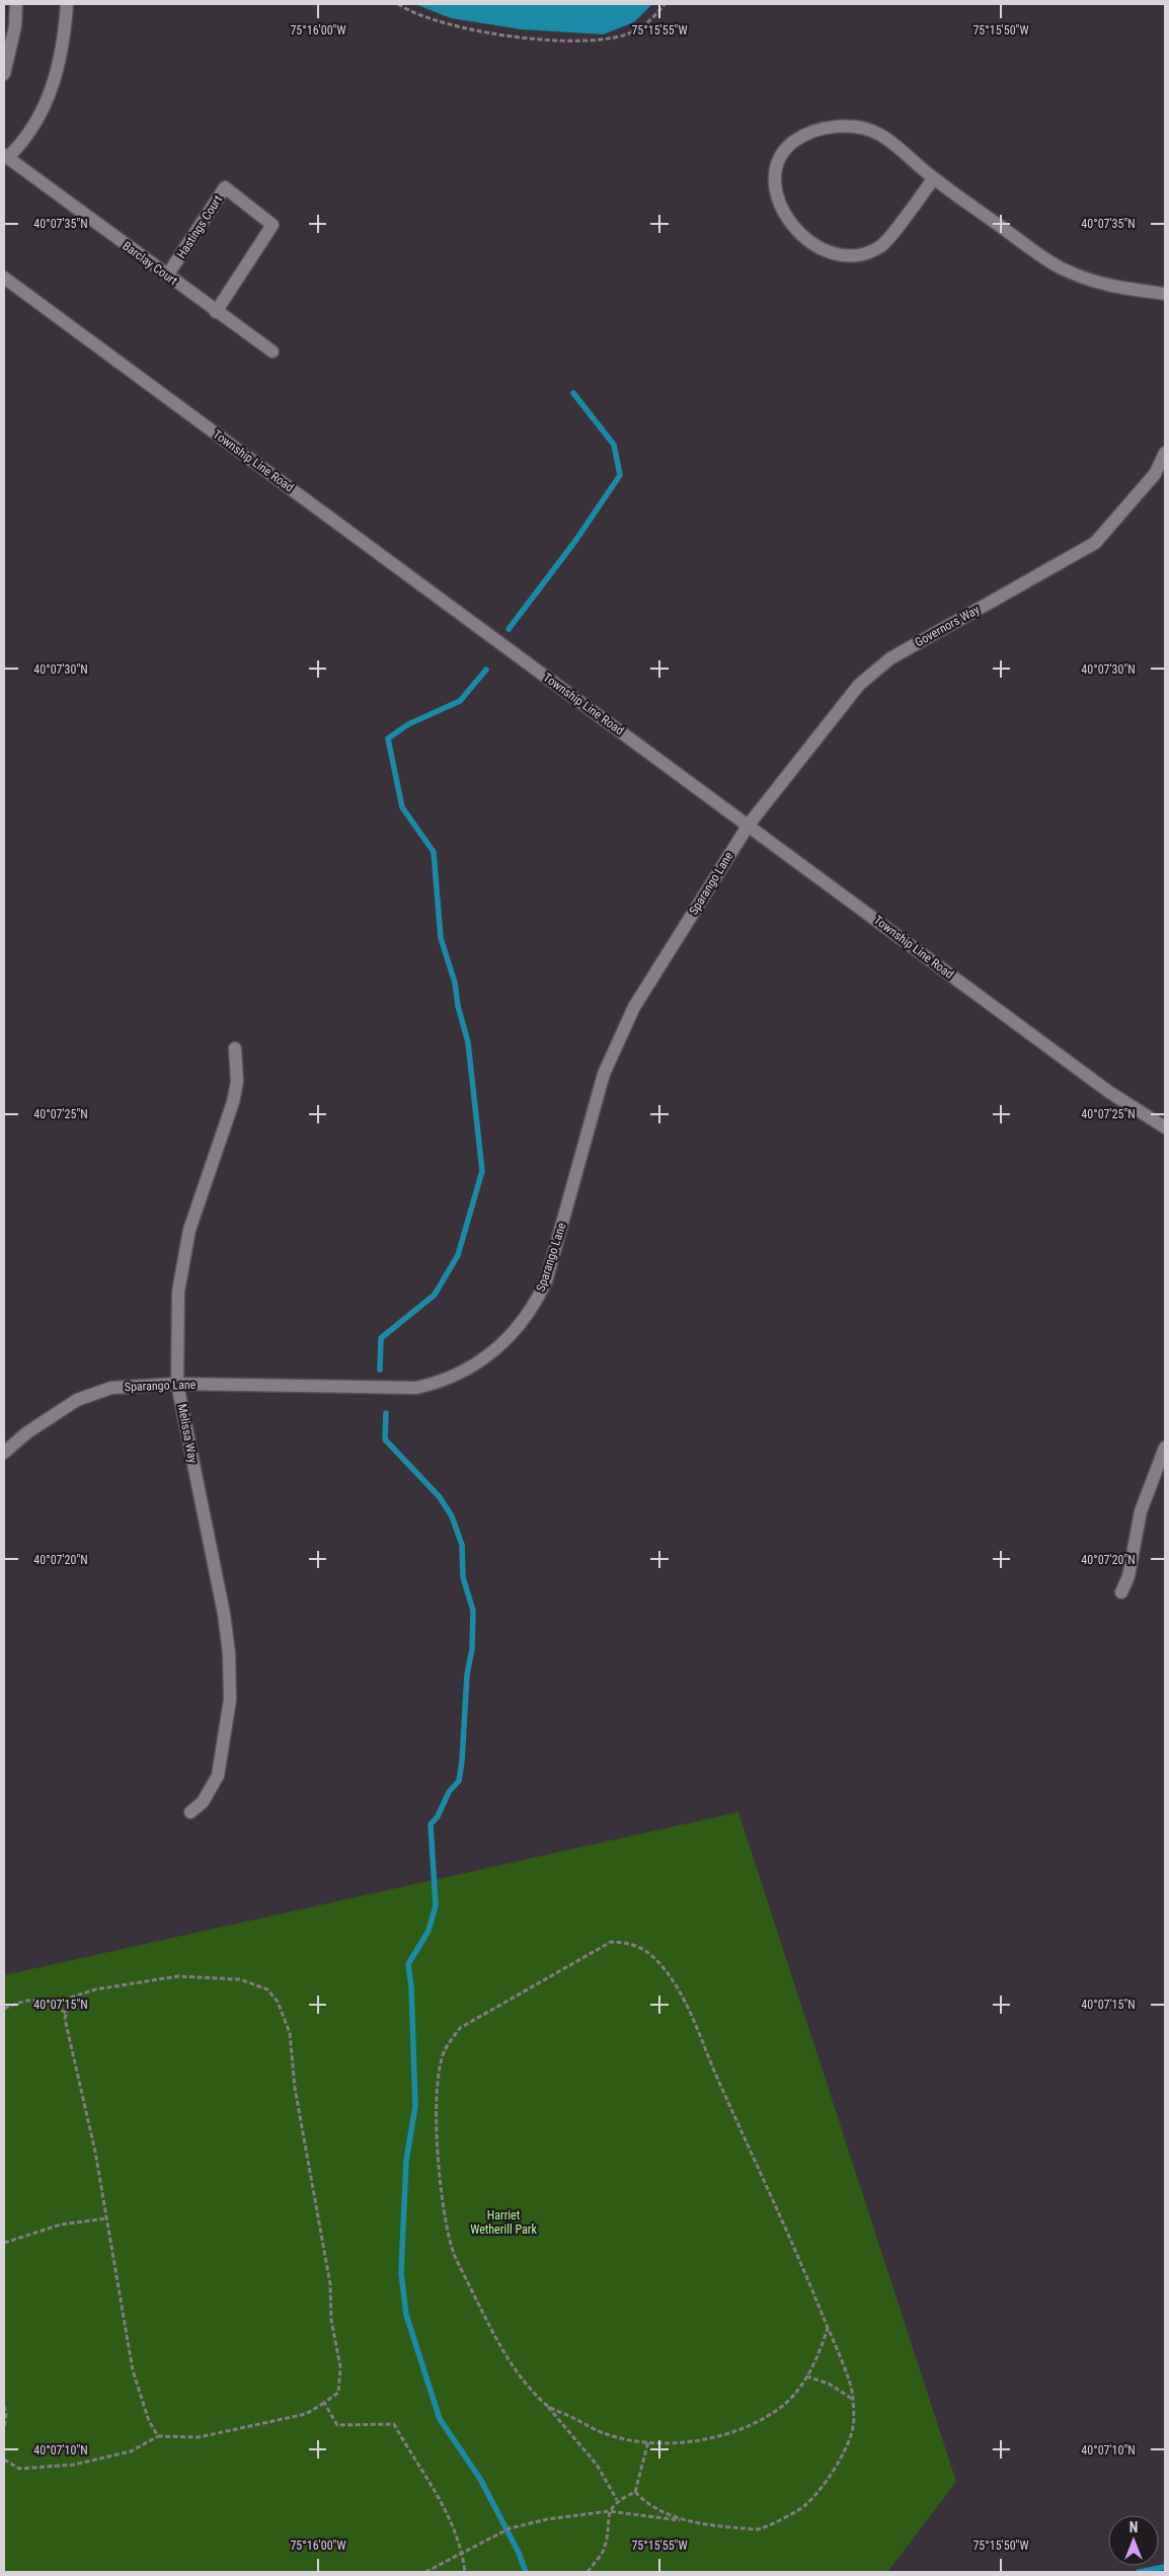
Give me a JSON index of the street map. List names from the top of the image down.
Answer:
{
  "streets": {
    "street": [
      "Hastings Court",
      "Barclay Court",
      "Township Line Road",
      "Governors Way",
      "Sparango Lane",
      "Melissa Way"
    ]
  },
  "crossings": [
    ["Hastings Court", "Barclay Court"],
    ["Township Line Road", "Governors Way"],
    ["Township Line Road", "Sparango Lane"],
    ["Governors Way", "Sparango Lane"],
    ["Sparango Lane", "Melissa Way"]
  ],
  "parks": ["Harriet Wetherill Park"],
  "north": "top",
  "coordinates": [
    "75°16'00\"W",
    "75°15'55\"W",
    "75°15'50\"W",
    "40°07'35\"N",
    "40°07'30\"N",
    "40°07'25\"N",
    "40°07'20\"N",
    "40°07'15\"N",
    "40°07'10\"N"
  ]
}
